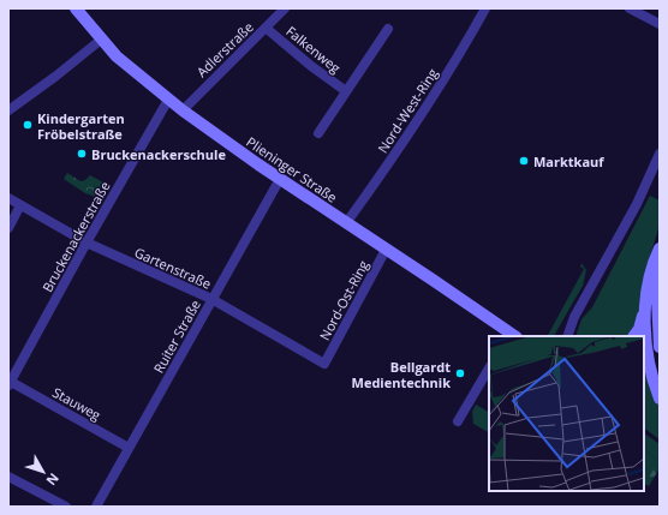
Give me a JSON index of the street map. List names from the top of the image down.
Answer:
{
  "streets": {
    "main road": ["Plieninger Straße"],
    "street": [
      "Adlerstraße",
      "Falkenweg",
      "Nord-West-Ring",
      "Bruckenackerstraße",
      "Gartenstraße",
      "Nord-Ost-Ring",
      "Ruiter Straße",
      "Stauweg"
    ]
  },
  "crossings": [
    ["Adlerstraße", "Falkenweg"],
    ["Adlerstraße", "Plieninger Straße"],
    ["Nord-West-Ring", "Plieninger Straße"],
    ["Plieninger Straße", "Bruckenackerstraße"],
    ["Plieninger Straße", "Nord-Ost-Ring"],
    ["Plieninger Straße", "Ruiter Straße"],
    ["Bruckenackerstraße", "Gartenstraße"],
    ["Bruckenackerstraße", "Stauweg"],
    ["Gartenstraße", "Nord-Ost-Ring"],
    ["Gartenstraße", "Ruiter Straße"],
    ["Ruiter Straße", "Stauweg"]
  ],
  "places": [
    "Kindergarten Fröbelstraße",
    "Bruckenackerschule",
    "Marktkauf",
    "Bellgardt Medientechnik"
  ],
  "north": "bottom right"
}
